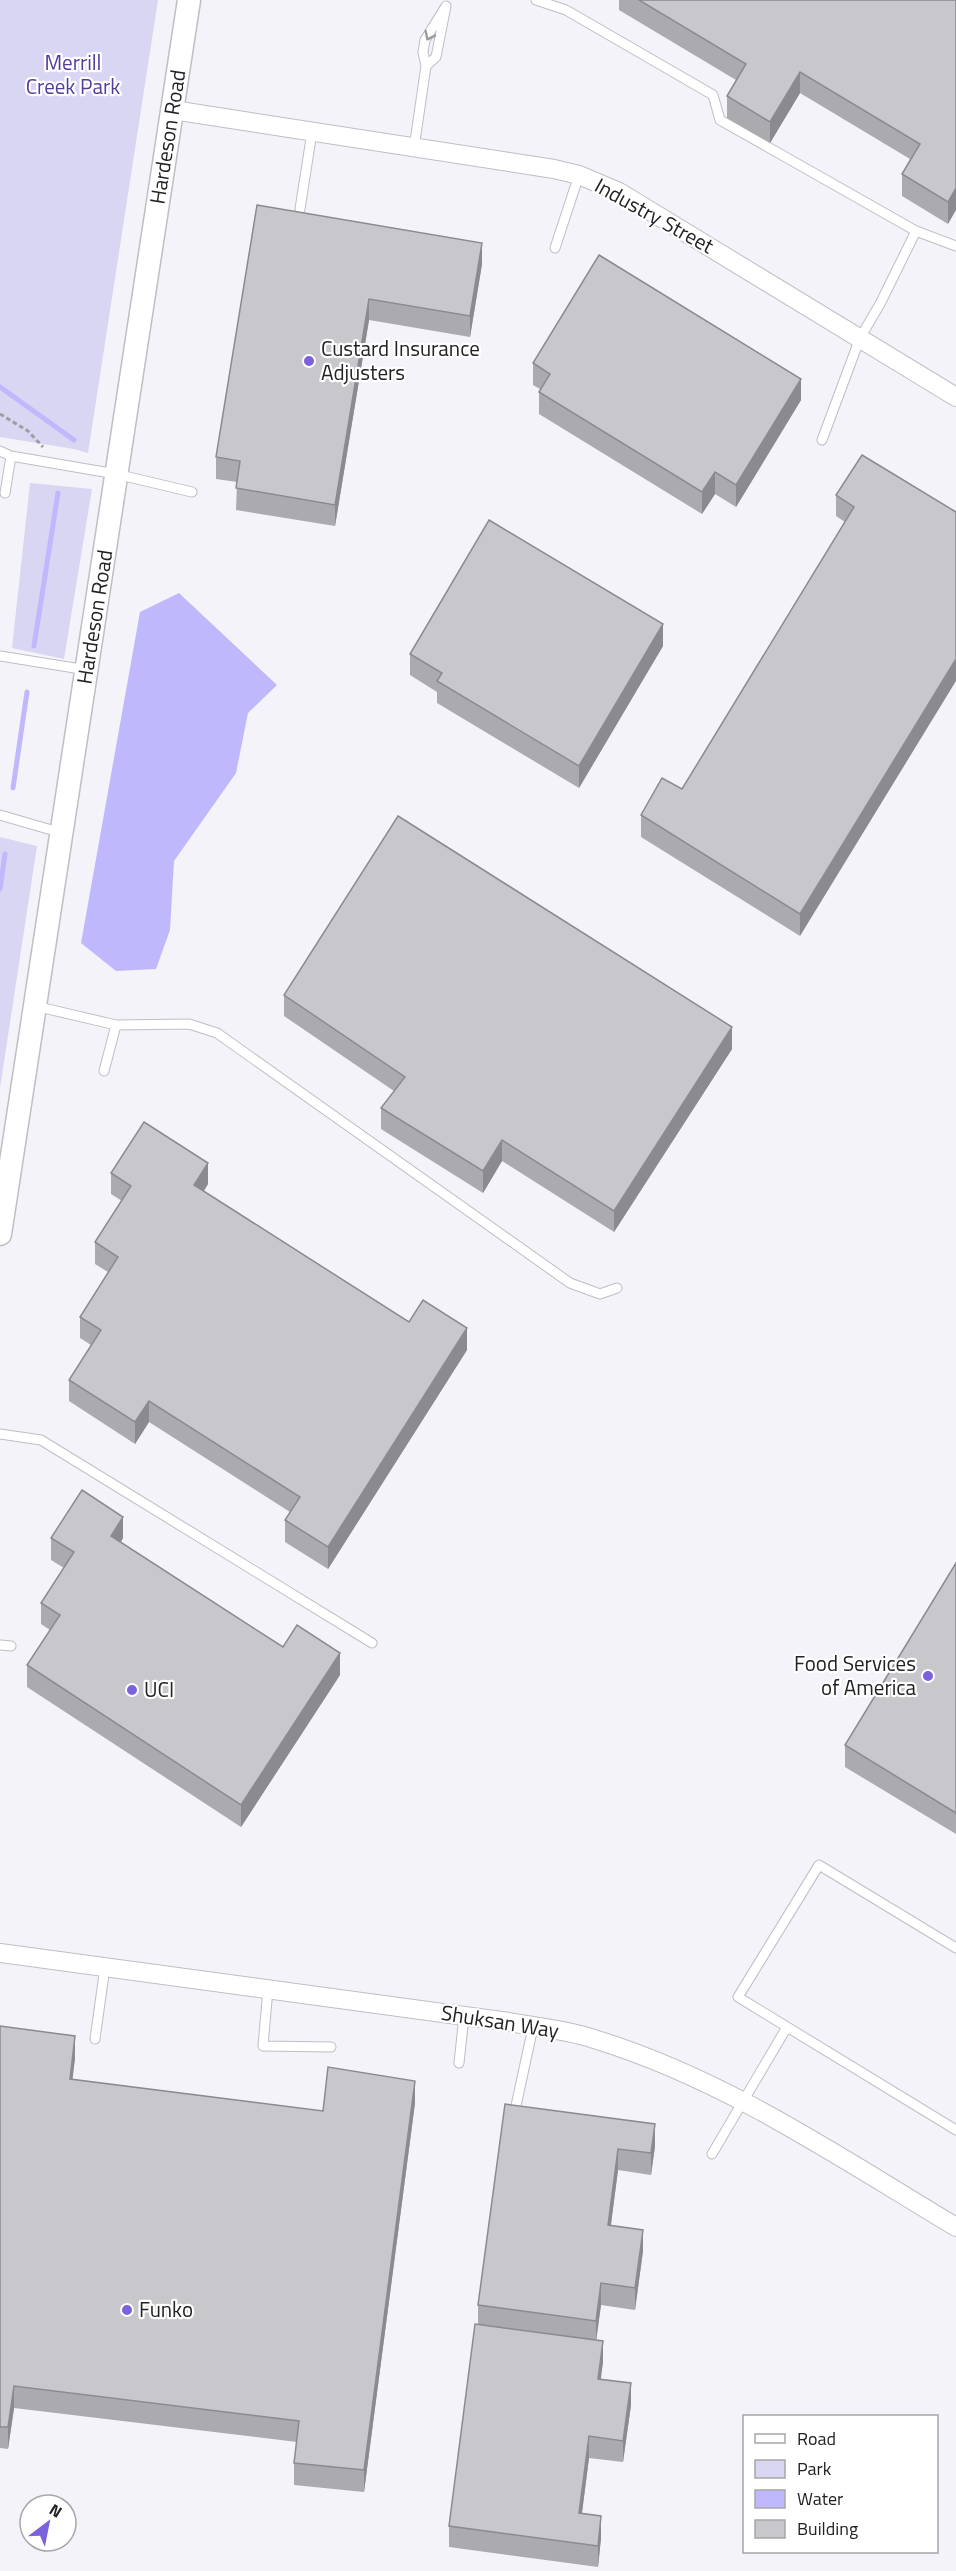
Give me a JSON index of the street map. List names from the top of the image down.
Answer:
{
  "streets": {
    "street": ["Hardeson Road", "Industry Street", "Shuksan Way"]
  },
  "crossings": [
    ["Hardeson Road", "Industry Street"]
  ],
  "parks": ["Merrill Creek Park"],
  "places": [
    "Custard Insurance Adjusters",
    "Food Services of America",
    "UCI",
    "Funko"
  ],
  "legend": [
    "Road",
    "Park",
    "Water",
    "Building"
  ],
  "north": "top right"
}
